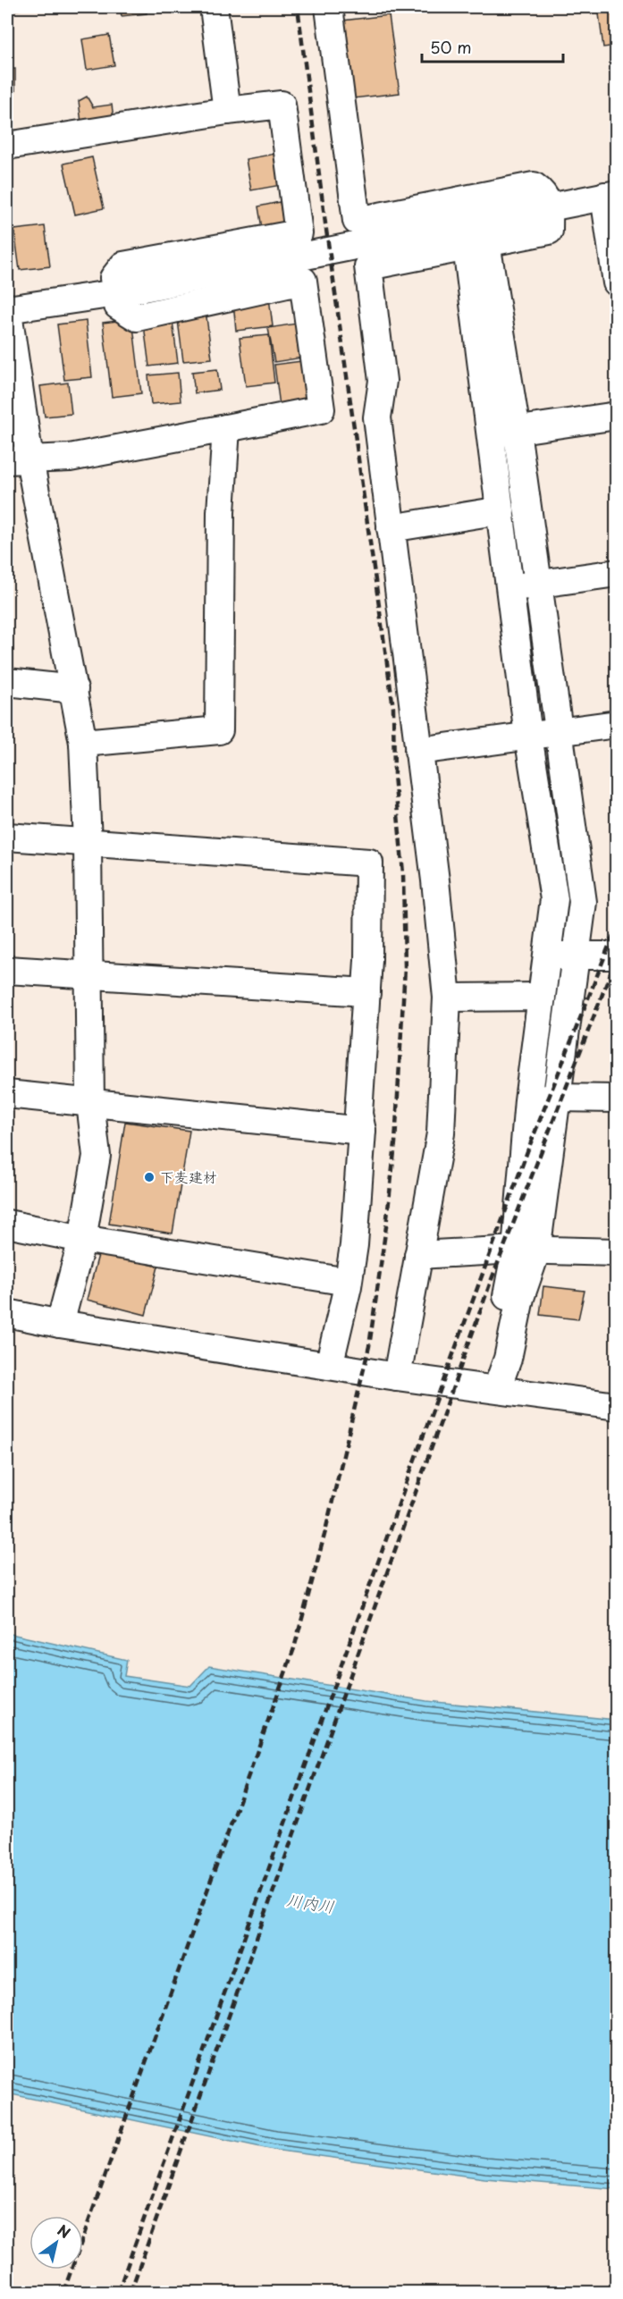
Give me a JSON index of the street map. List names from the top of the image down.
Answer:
{
  "water": ["川内川"],
  "places": ["下麦建材"],
  "scale_bar": "50 m",
  "north": "top right"
}
